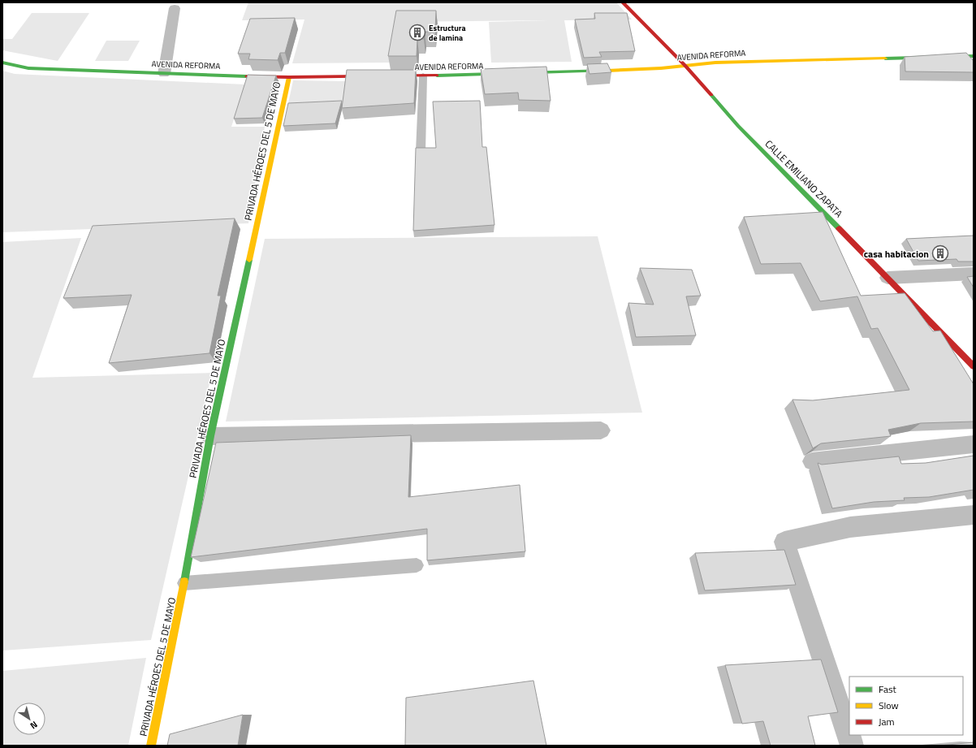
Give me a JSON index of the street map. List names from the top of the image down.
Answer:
{
  "streets": {
    "street": ["AVENIDA REFORMA", "PRIVADA HÉROES DEL 5 DE MAYO", "CALLE EMILIANO ZAPATA"]
  },
  "crossings": [
    ["AVENIDA REFORMA", "PRIVADA HÉROES DEL 5 DE MAYO"],
    ["AVENIDA REFORMA", "CALLE EMILIANO ZAPATA"]
  ],
  "places": {
    "building": ["Estructura de lamina", "casa habitacion"]
  },
  "legend": ["Fast", "Slow", "Jam"],
  "north": "bottom right"
}
